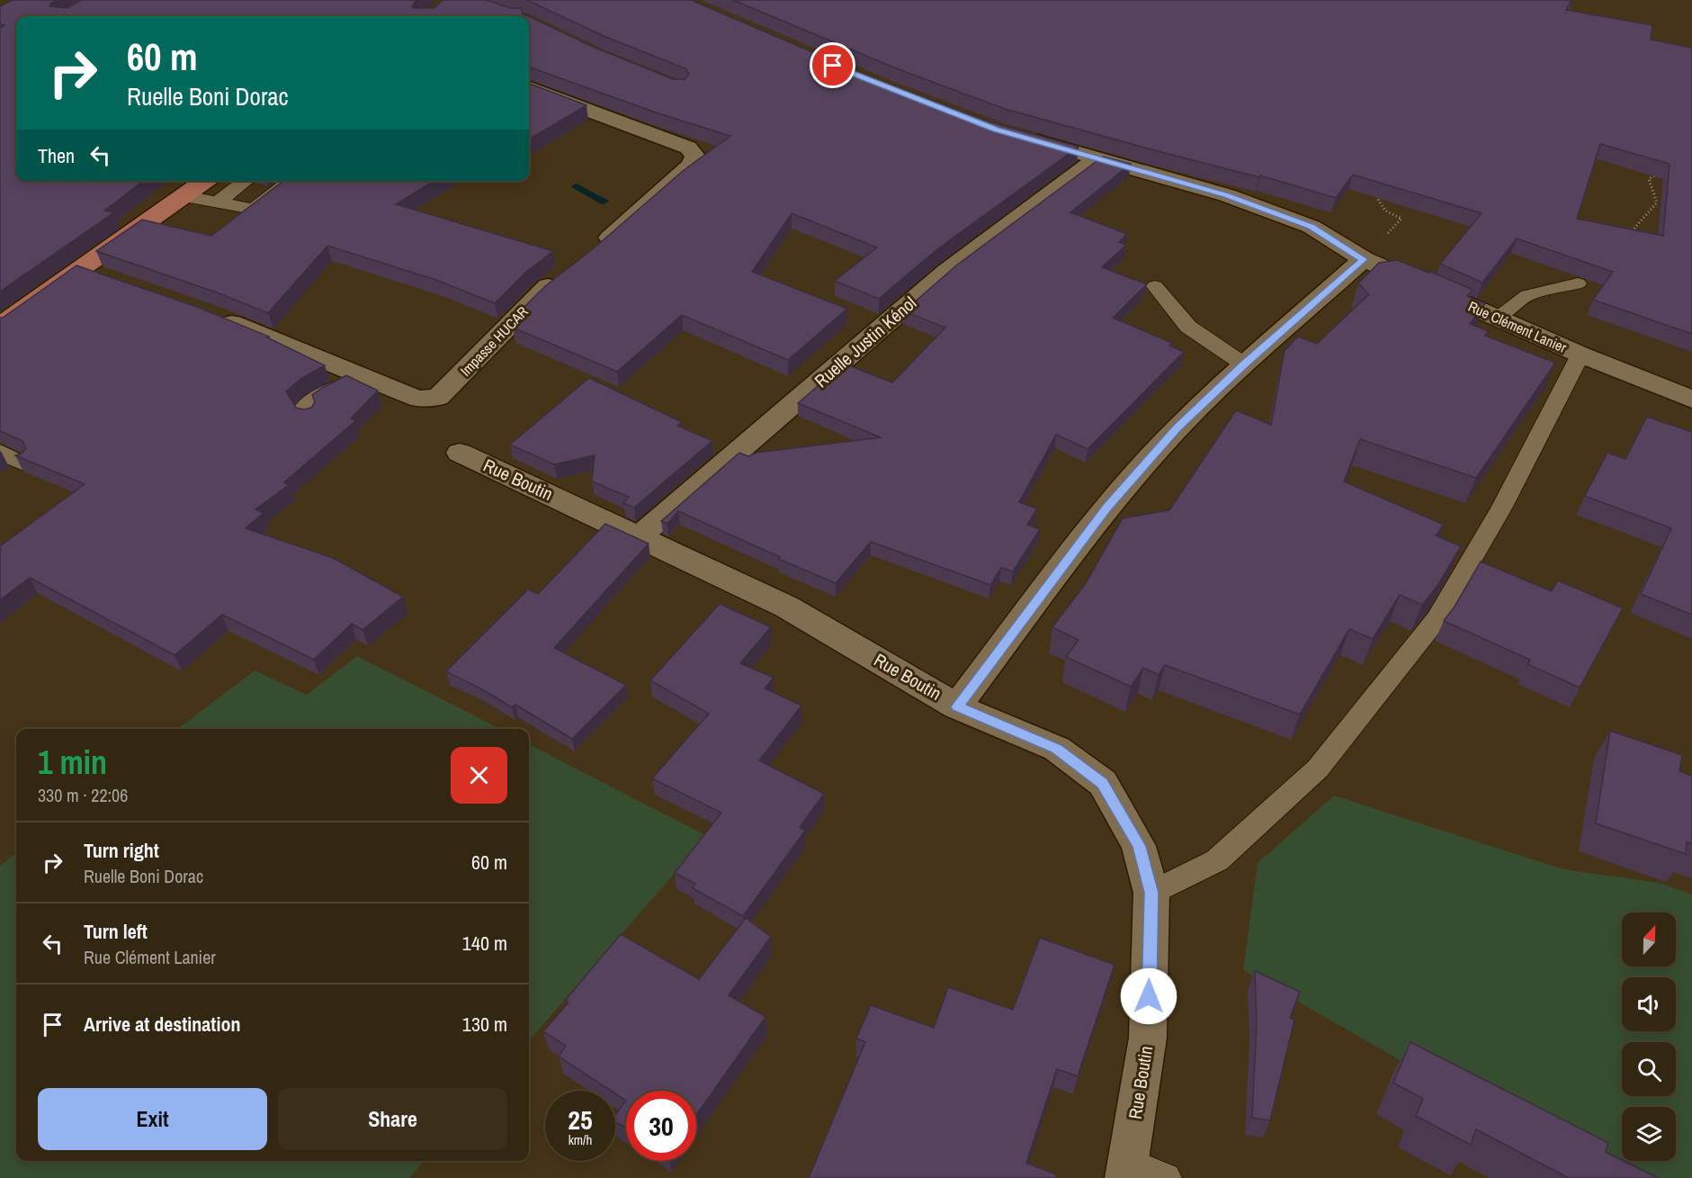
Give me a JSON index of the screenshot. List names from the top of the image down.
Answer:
{
  "streets": {
    "street": [
      "Rue Clément Lanier",
      "Impasse HUCAR",
      "Ruelle Justin Kénol",
      "Rue Boutin"
    ]
  },
  "crossings": [
    ["Rue Clément Lanier", "Ruelle Justin Kénol"],
    ["Ruelle Justin Kénol", "Rue Boutin"]
  ],
  "north": "top",
  "page": {
    "turn": ["60 m", "Ruelle Boni Dorac"],
    "then": "Then",
    "heading": ["1 min", "330 m · 22:06"],
    "list": [
      {
        "name": "Turn right",
        "note": "Ruelle Boni Dorac",
        "value": "60 m"
      },
      {
        "name": "Turn left",
        "note": "Rue Clément Lanier",
        "value": "140 m"
      },
      {
        "name": "Arrive at destination",
        "value": "130 m"
      }
    ],
    "buttons": ["Exit", "Share"],
    "speed": "25 km/h",
    "limit": "30"
  }
}
